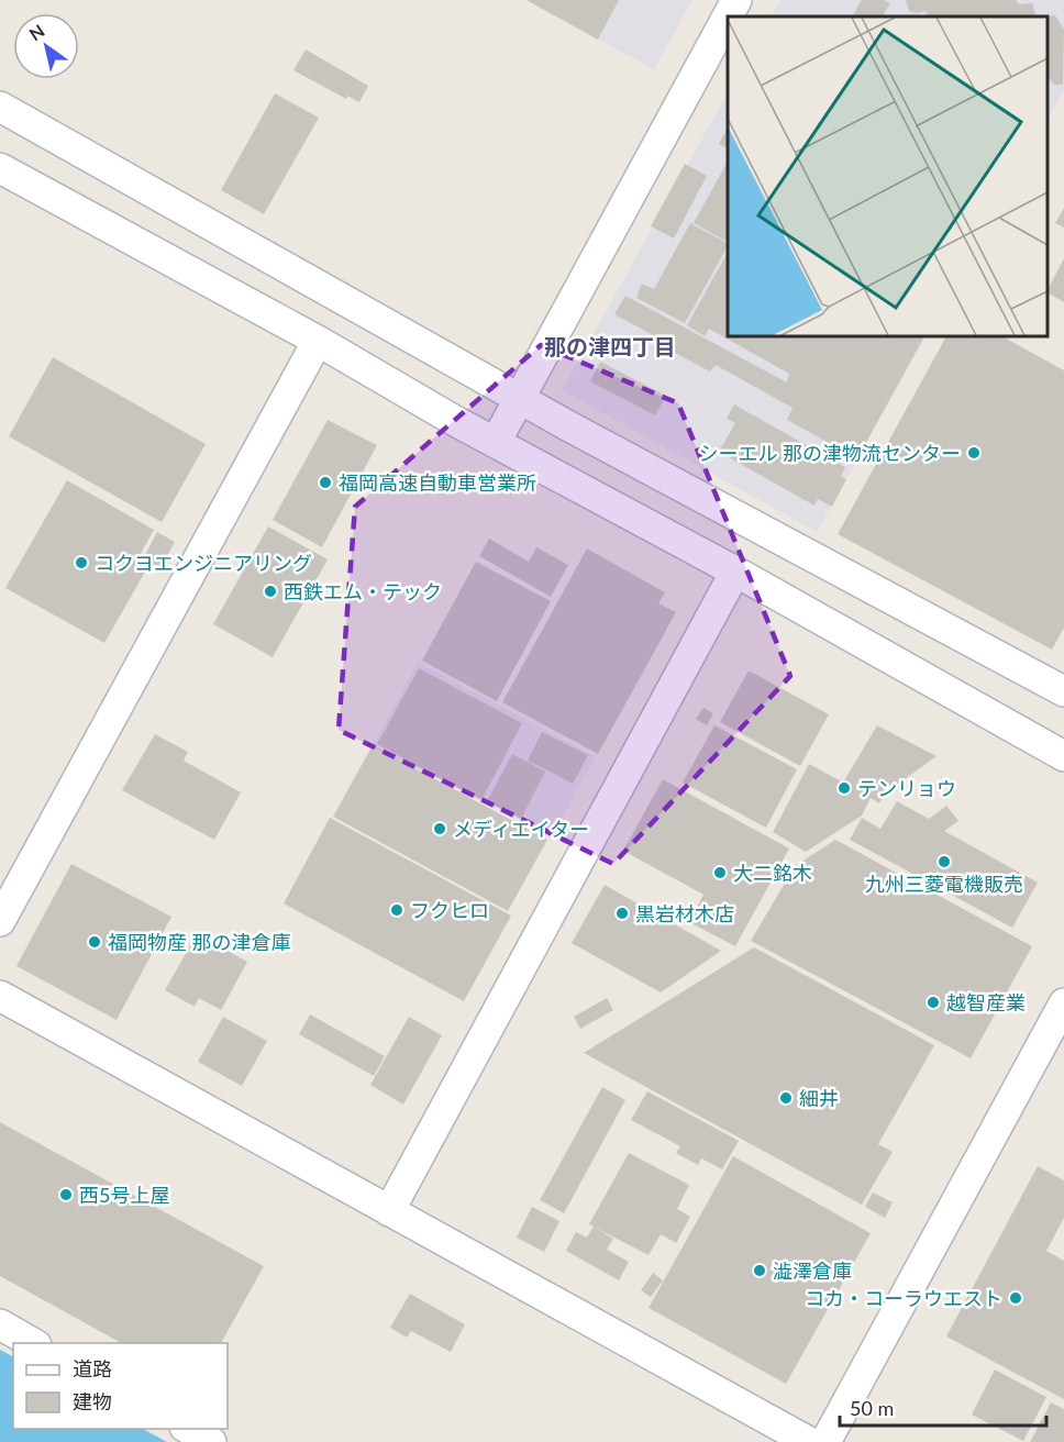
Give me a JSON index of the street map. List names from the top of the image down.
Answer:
{
  "districts": ["那の津四丁目"],
  "places": [
    "シーエル 那の津物流センター",
    "福岡高速自動車営業所",
    "コクヨエンジニアリング",
    "西鉄エム・テック",
    "テンリョウ",
    "メディエイター",
    "九州三菱電機販売",
    "大二銘木",
    "フクヒロ",
    "黒岩材木店",
    "福岡物産 那の津倉庫",
    "越智産業",
    "細井",
    "西5号上屋",
    "澁澤倉庫",
    "コカ・コーラウエスト"
  ],
  "legend": ["道路", "建物"],
  "scale_bar": "50 m",
  "north": "top left"
}
